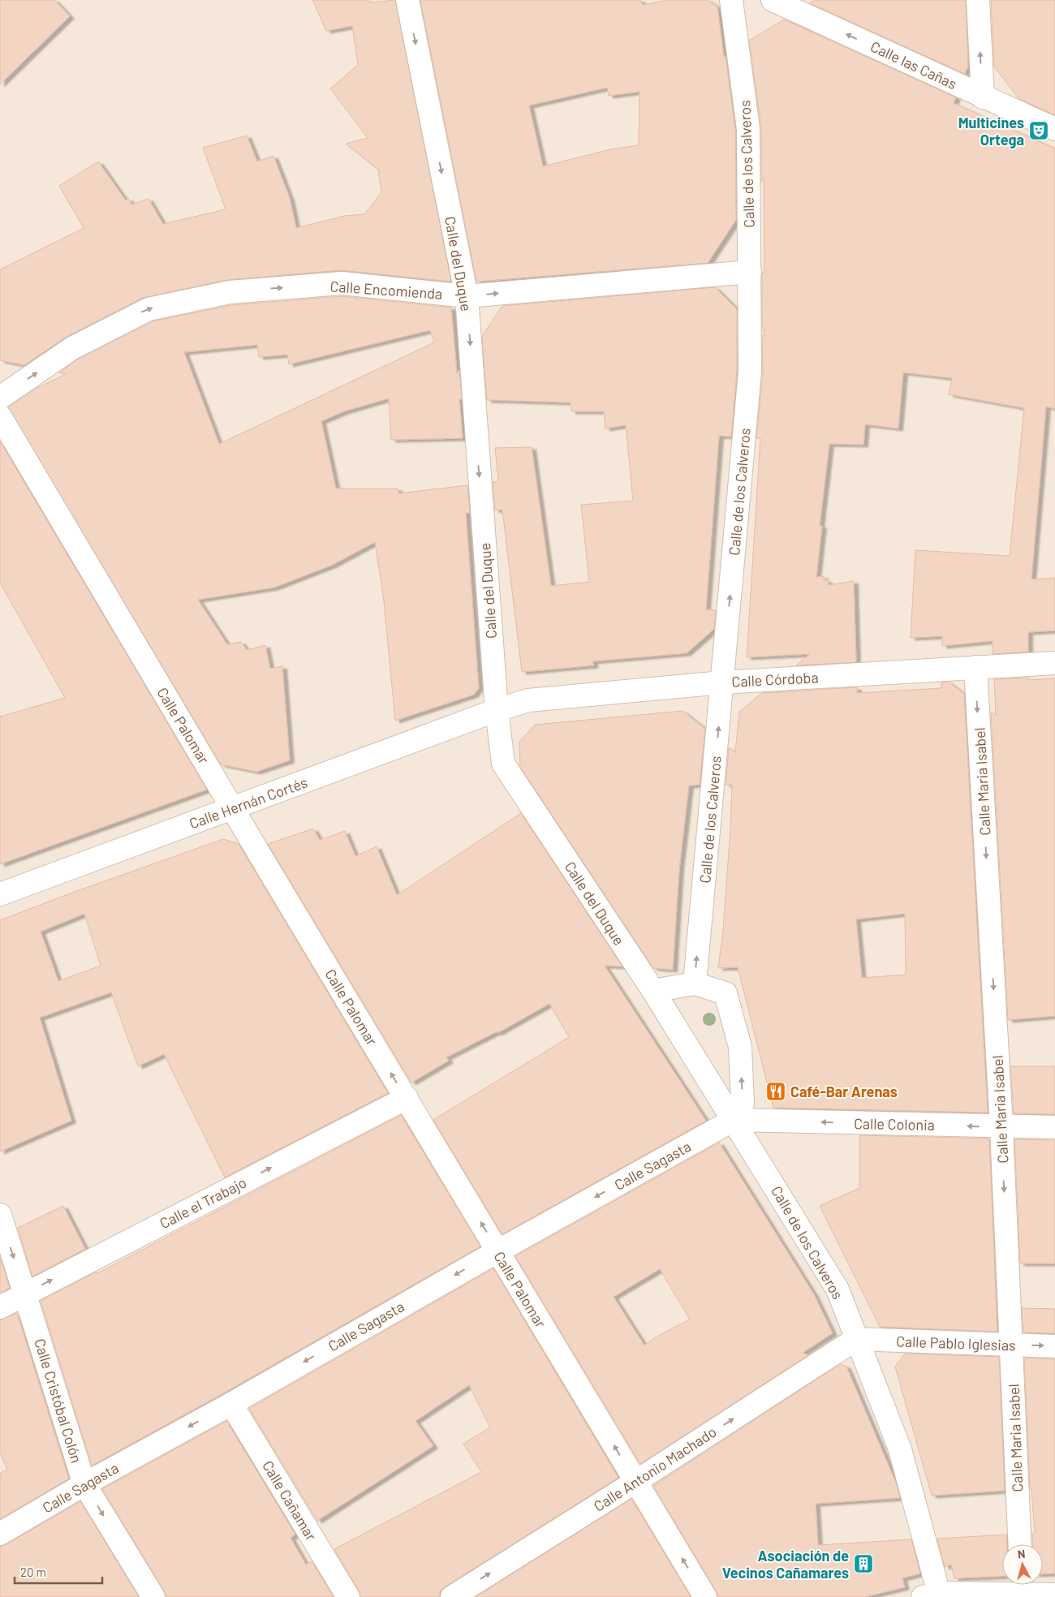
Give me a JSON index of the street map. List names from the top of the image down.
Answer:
{
  "streets": {
    "street": [
      "Calle las Cañas",
      "Calle de los Calveros",
      "Calle del Duque",
      "Calle Encomienda",
      "Calle Córdoba",
      "Calle Palomar",
      "Calle Maria Isabel",
      "Calle Hernán Cortés",
      "Calle Colonia",
      "Calle Sagasta",
      "Calle el Trabajo",
      "Calle Pablo Iglesias",
      "Calle Cristóbal Colón",
      "Calle Antonio Machado",
      "Calle Cañamar"
    ]
  },
  "crossings": [
    ["Calle de los Calveros", "Calle del Duque"],
    ["Calle de los Calveros", "Calle Encomienda"],
    ["Calle de los Calveros", "Calle Córdoba"],
    ["Calle de los Calveros", "Calle Colonia"],
    ["Calle de los Calveros", "Calle Sagasta"],
    ["Calle de los Calveros", "Calle Pablo Iglesias"],
    ["Calle de los Calveros", "Calle Antonio Machado"],
    ["Calle del Duque", "Calle Encomienda"],
    ["Calle del Duque", "Calle Córdoba"],
    ["Calle del Duque", "Calle Hernán Cortés"],
    ["Calle del Duque", "Calle Colonia"],
    ["Calle del Duque", "Calle Sagasta"],
    ["Calle Córdoba", "Calle Maria Isabel"],
    ["Calle Córdoba", "Calle Hernán Cortés"],
    ["Calle Palomar", "Calle Hernán Cortés"],
    ["Calle Palomar", "Calle Sagasta"],
    ["Calle Palomar", "Calle el Trabajo"],
    ["Calle Palomar", "Calle Antonio Machado"],
    ["Calle Maria Isabel", "Calle Colonia"],
    ["Calle Maria Isabel", "Calle Pablo Iglesias"],
    ["Calle Colonia", "Calle Sagasta"],
    ["Calle Sagasta", "Calle Cristóbal Colón"],
    ["Calle Sagasta", "Calle Cañamar"],
    ["Calle el Trabajo", "Calle Cristóbal Colón"],
    ["Calle Pablo Iglesias", "Calle Antonio Machado"]
  ],
  "one_way": [
    "Calle las Cañas",
    "Calle de los Calveros",
    "Calle del Duque",
    "Calle Encomienda",
    "Calle Palomar",
    "Calle Maria Isabel",
    "Calle Colonia",
    "Calle Sagasta",
    "Calle el Trabajo",
    "Calle Cristóbal Colón",
    "Calle Antonio Machado"
  ],
  "places": {
    "theatre": ["Multicines Ortega"],
    "restaurant": ["Café-Bar Arenas"],
    "building": ["Asociación de Vecinos Cañamares"]
  },
  "scale_bar": "20 m",
  "north": "top"
}
